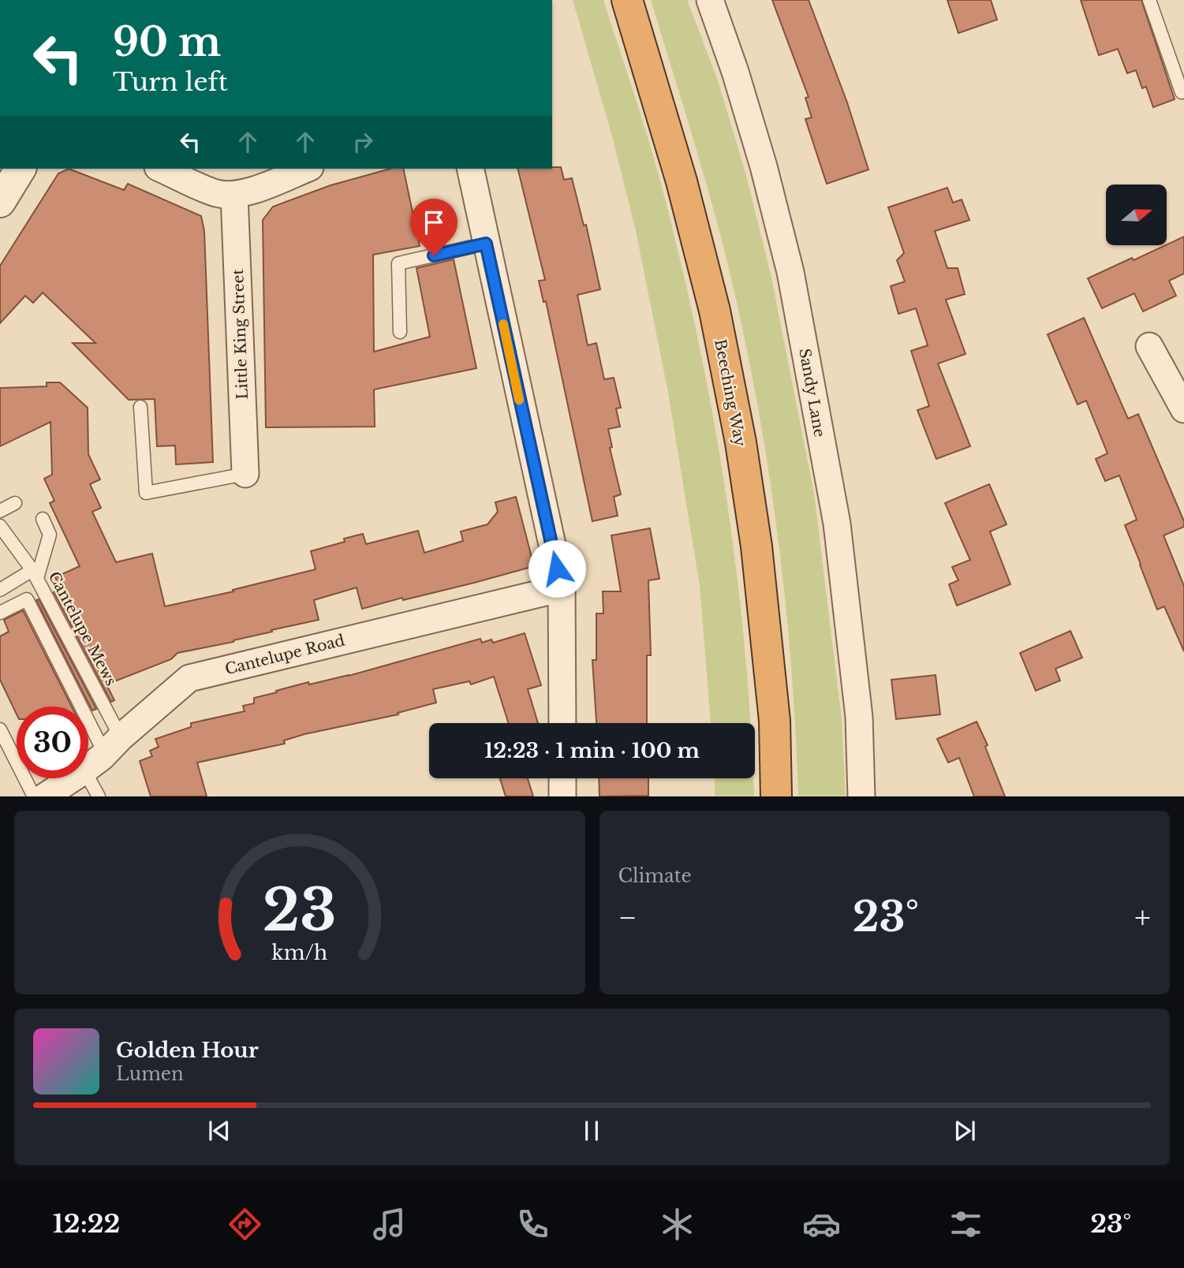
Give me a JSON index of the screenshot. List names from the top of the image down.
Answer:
{
  "streets": {
    "highway": ["Beeching Way"],
    "street": ["Little King Street", "Sandy Lane", "Cantelupe Road"],
    "lane": ["Cantelupe Mews"]
  },
  "crossings": [
    ["Cantelupe Mews", "Cantelupe Road"]
  ],
  "north": "right",
  "page": {
    "turn": ["90 m", "Turn left"],
    "limit": "30",
    "trip": "12:23 · 1 min · 100 m",
    "tile": "Climate",
    "heat": ["−", "23°", "+"],
    "song": ["Golden Hour", "Lumen"],
    "tabs": ["12:22", "23°"],
    "gauge": ["23", "km/h"]
  }
}
